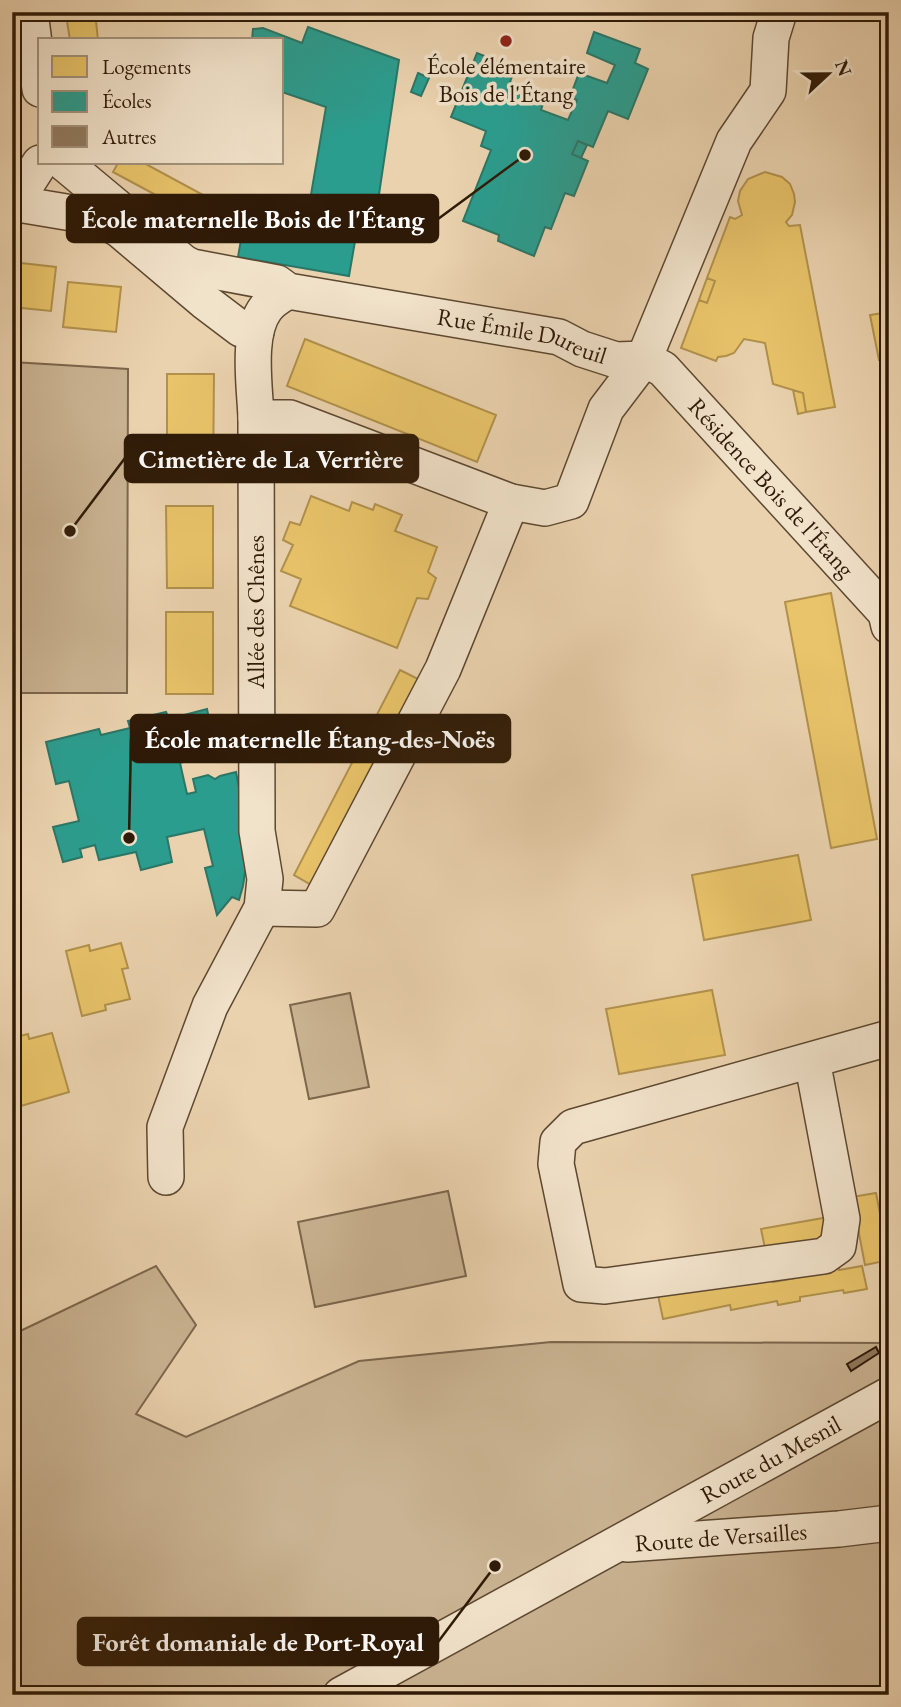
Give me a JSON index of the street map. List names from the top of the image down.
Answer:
{
  "streets": {
    "street": [
      "Rue Émile Dureuil",
      "Résidence Bois de l'Étang",
      "Allée des Chênes",
      "Route du Mesnil",
      "Route de Versailles"
    ]
  },
  "crossings": [
    ["Rue Émile Dureuil", "Résidence Bois de l'Étang"],
    ["Rue Émile Dureuil", "Allée des Chênes"],
    ["Route du Mesnil", "Route de Versailles"]
  ],
  "places": [
    "École élémentaire Bois de l'Étang",
    "École maternelle Bois de l'Étang",
    "Cimetière de La Verrière",
    "École maternelle Étang-des-Noës",
    "Forêt domaniale de Port-Royal"
  ],
  "legend": ["Logements", "Écoles", "Autres"],
  "north": "right"
}
